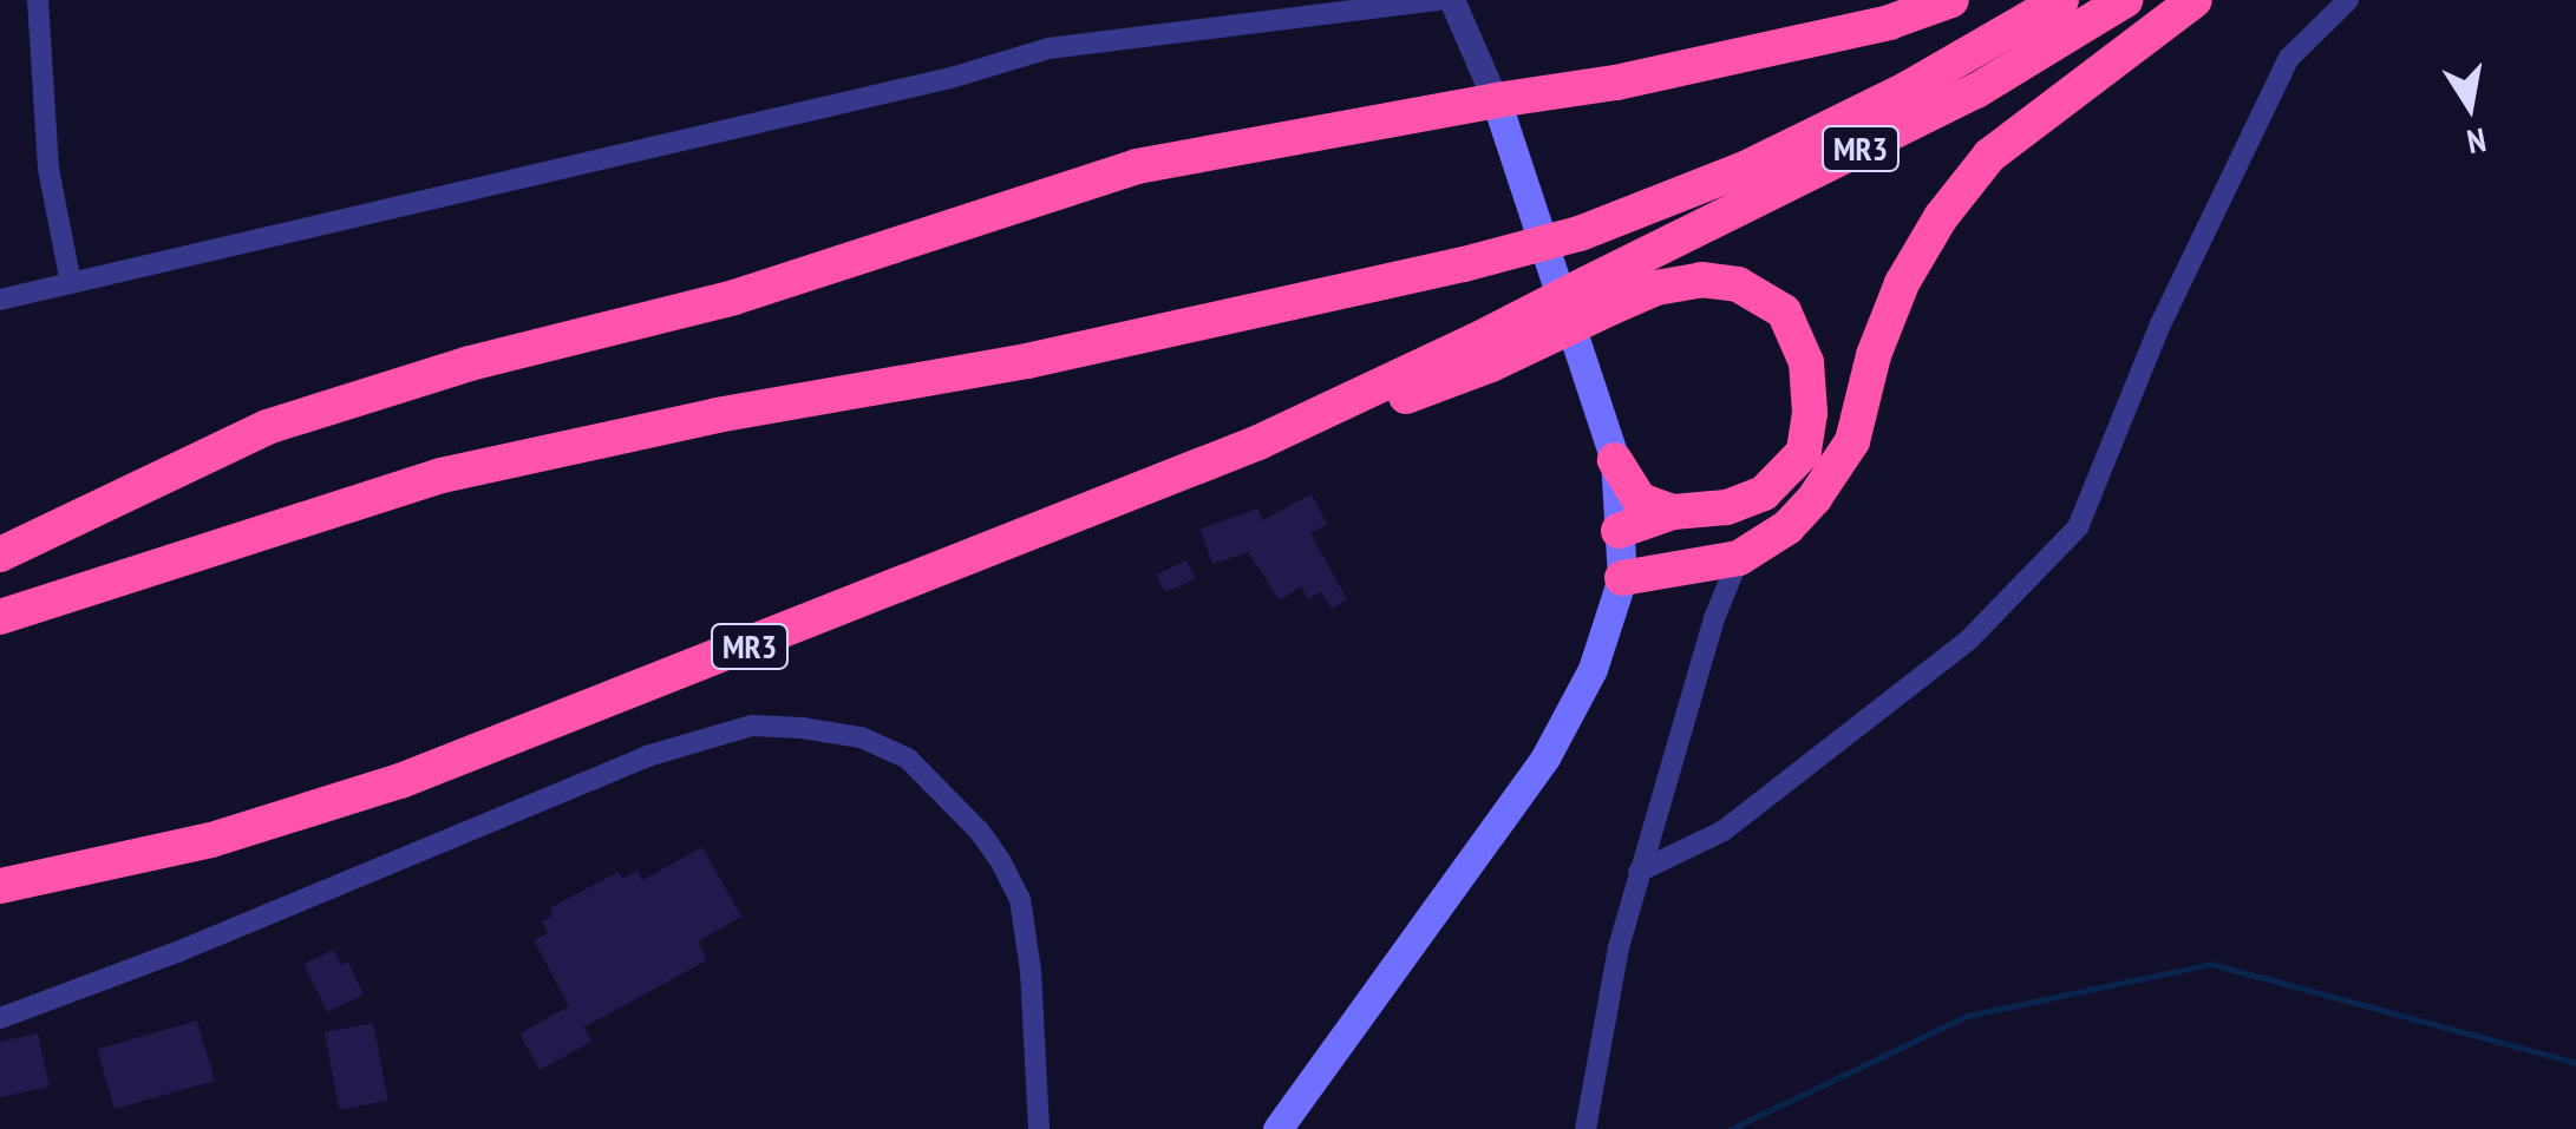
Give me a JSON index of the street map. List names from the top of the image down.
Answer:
{
  "streets": {
    "highway": ["MR3"]
  },
  "north": "bottom"
}
